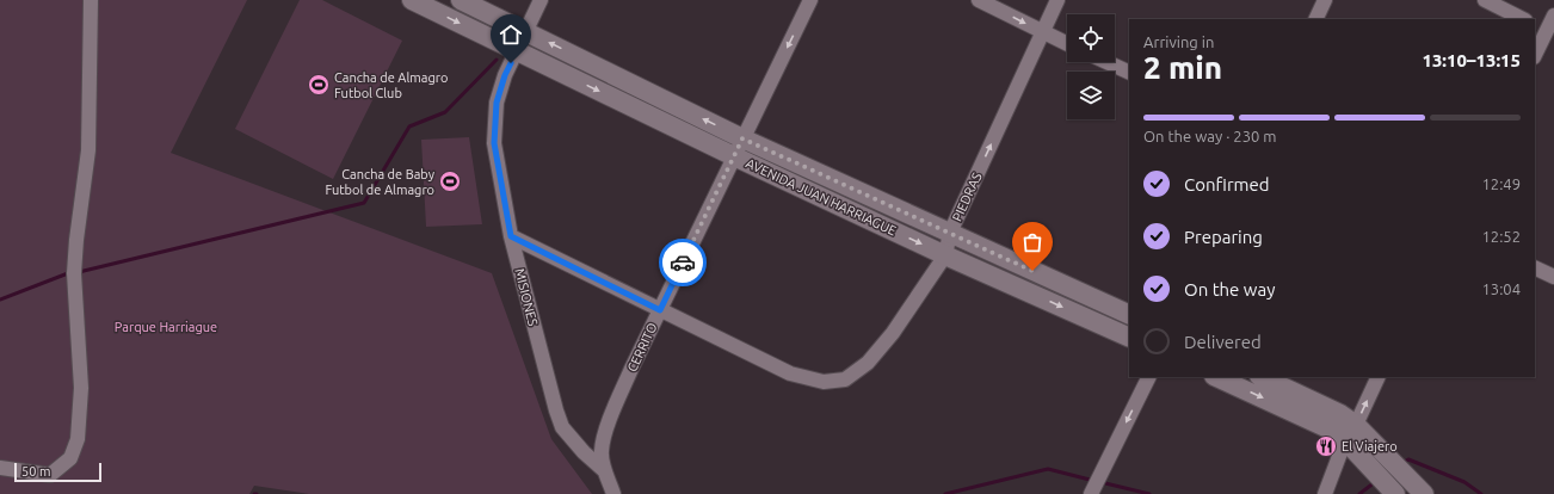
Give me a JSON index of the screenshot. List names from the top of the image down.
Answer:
{
  "streets": {
    "street": [
      "AVENIDA JUAN HARRIAGUE",
      "PIEDRAS",
      "MISIONES",
      "CERRITO"
    ]
  },
  "crossings": [
    ["AVENIDA JUAN HARRIAGUE", "PIEDRAS"],
    ["AVENIDA JUAN HARRIAGUE", "MISIONES"],
    ["AVENIDA JUAN HARRIAGUE", "CERRITO"],
    ["PIEDRAS", "CERRITO"],
    ["MISIONES", "CERRITO"]
  ],
  "parks": ["Parque Harriague"],
  "places": {
    "sports": ["Cancha de Almagro Futbol Club", "Cancha de Baby Futbol de Almagro"],
    "restaurant": ["El Viajero"]
  },
  "scale_bar": "50 m",
  "page": {
    "heading": ["2 min", "Arriving in", "13:10–13:15"],
    "bar": "On the way · 230 m",
    "list": [
      ["Confirmed", "12:49"],
      ["Preparing", "12:52"],
      ["On the way", "13:04"],
      "Delivered"
    ],
    "scale": "50 m"
  }
}
